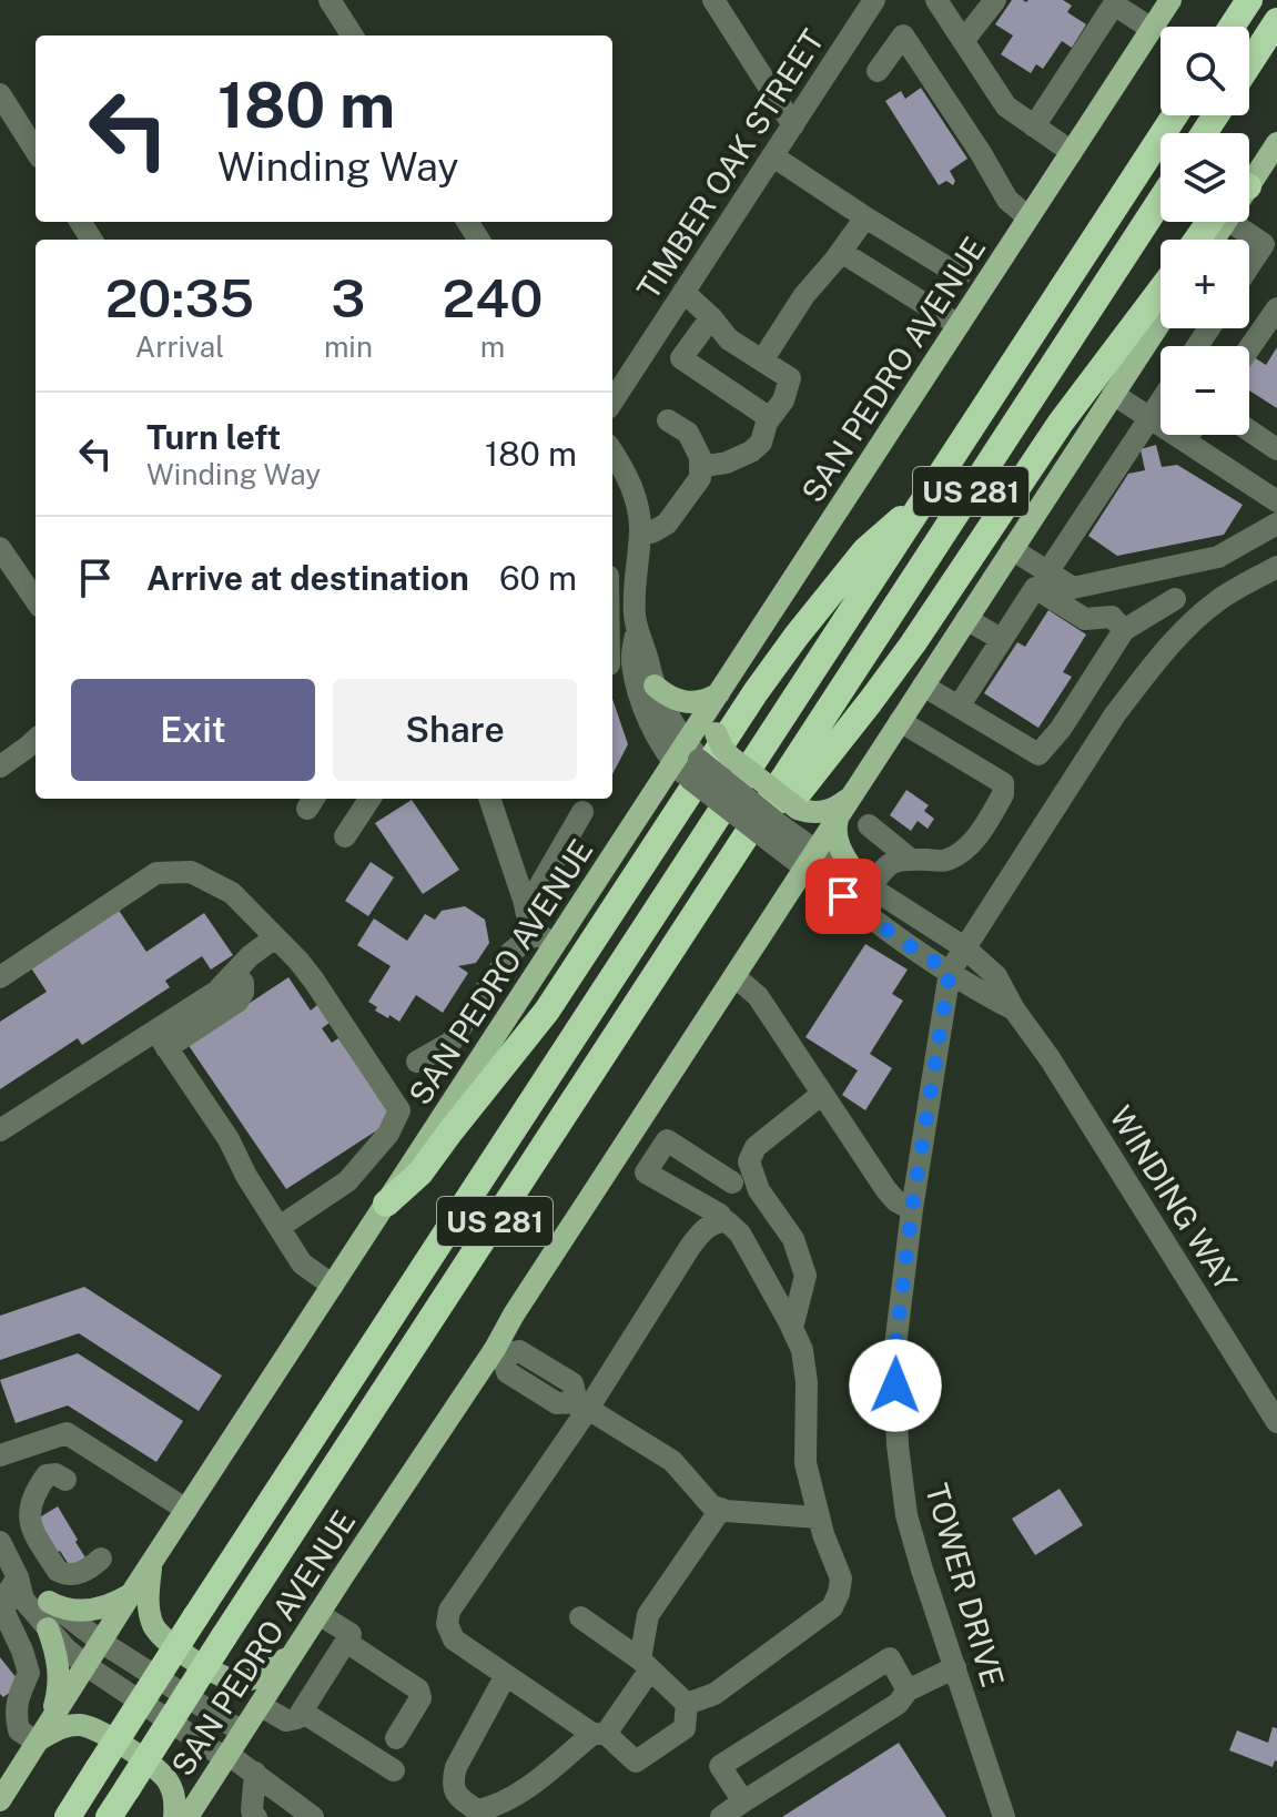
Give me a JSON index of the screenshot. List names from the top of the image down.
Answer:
{
  "streets": {
    "highway": ["US 281"],
    "main road": ["SAN PEDRO AVENUE"],
    "street": ["TIMBER OAK STREET", "WINDING WAY", "TOWER DRIVE"]
  },
  "crossings": [
    ["SAN PEDRO AVENUE", "WINDING WAY"],
    ["WINDING WAY", "TOWER DRIVE"]
  ],
  "page": {
    "map_buttons": ["+", "−"],
    "turn": ["180 m", "Winding Way"],
    "eta": [
      "20:35",
      "Arrival",
      "3",
      "min",
      "240",
      "m"
    ],
    "list": [
      {
        "name": "Turn left",
        "note": "Winding Way",
        "value": "180 m"
      },
      {
        "name": "Arrive at destination",
        "value": "60 m"
      }
    ],
    "buttons": ["Exit", "Share"]
  }
}
